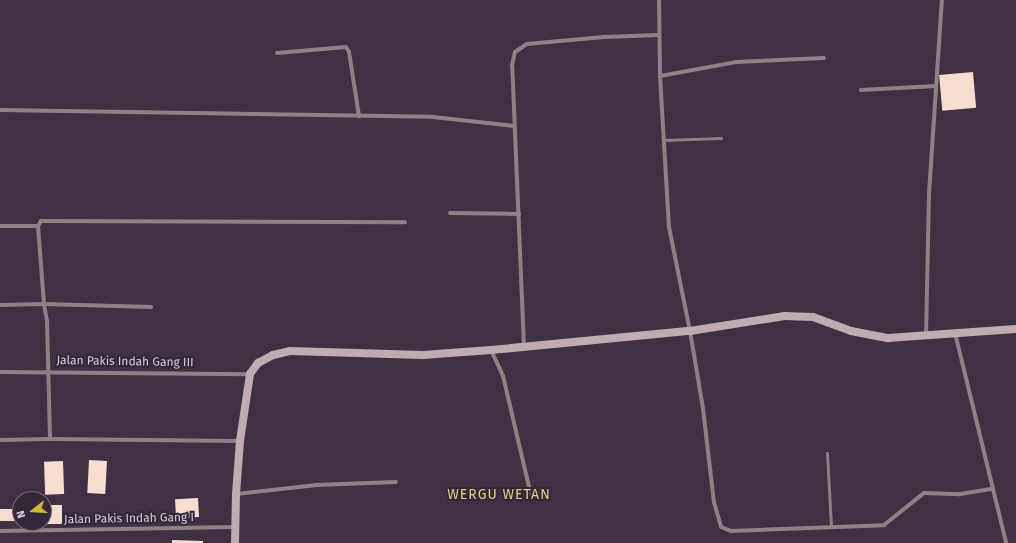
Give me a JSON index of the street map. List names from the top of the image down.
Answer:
{
  "streets": {
    "street": ["Jalan Pakis Indah Gang III", "Jalan Pakis Indah Gang I"]
  },
  "districts": ["WERGU WETAN"],
  "north": "left"
}
